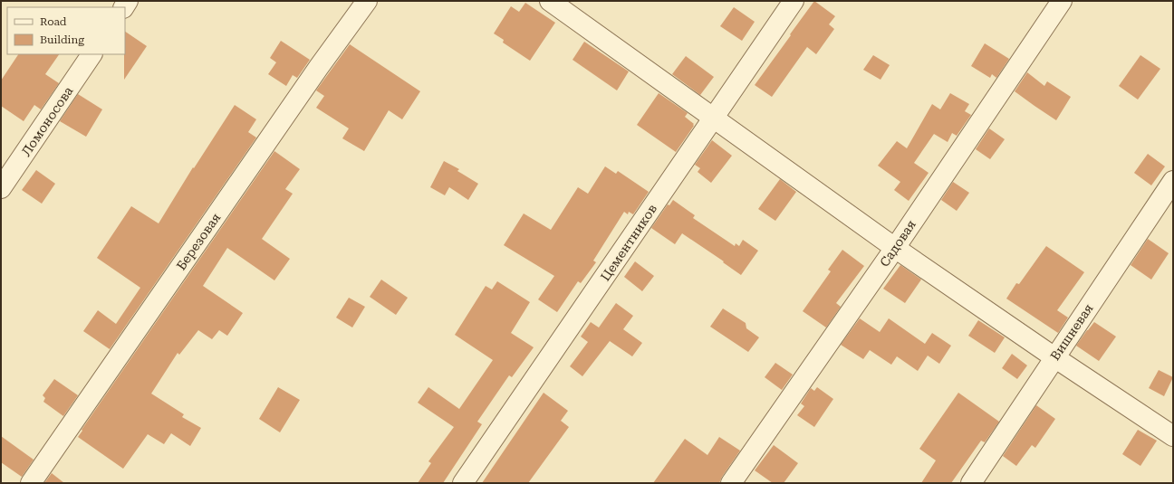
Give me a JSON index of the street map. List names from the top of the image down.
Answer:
{
  "streets": {
    "street": [
      "Ломоносова",
      "Березовая",
      "Цементников",
      "Садовая",
      "Вишневая"
    ]
  },
  "legend": ["Road", "Building"]
}
